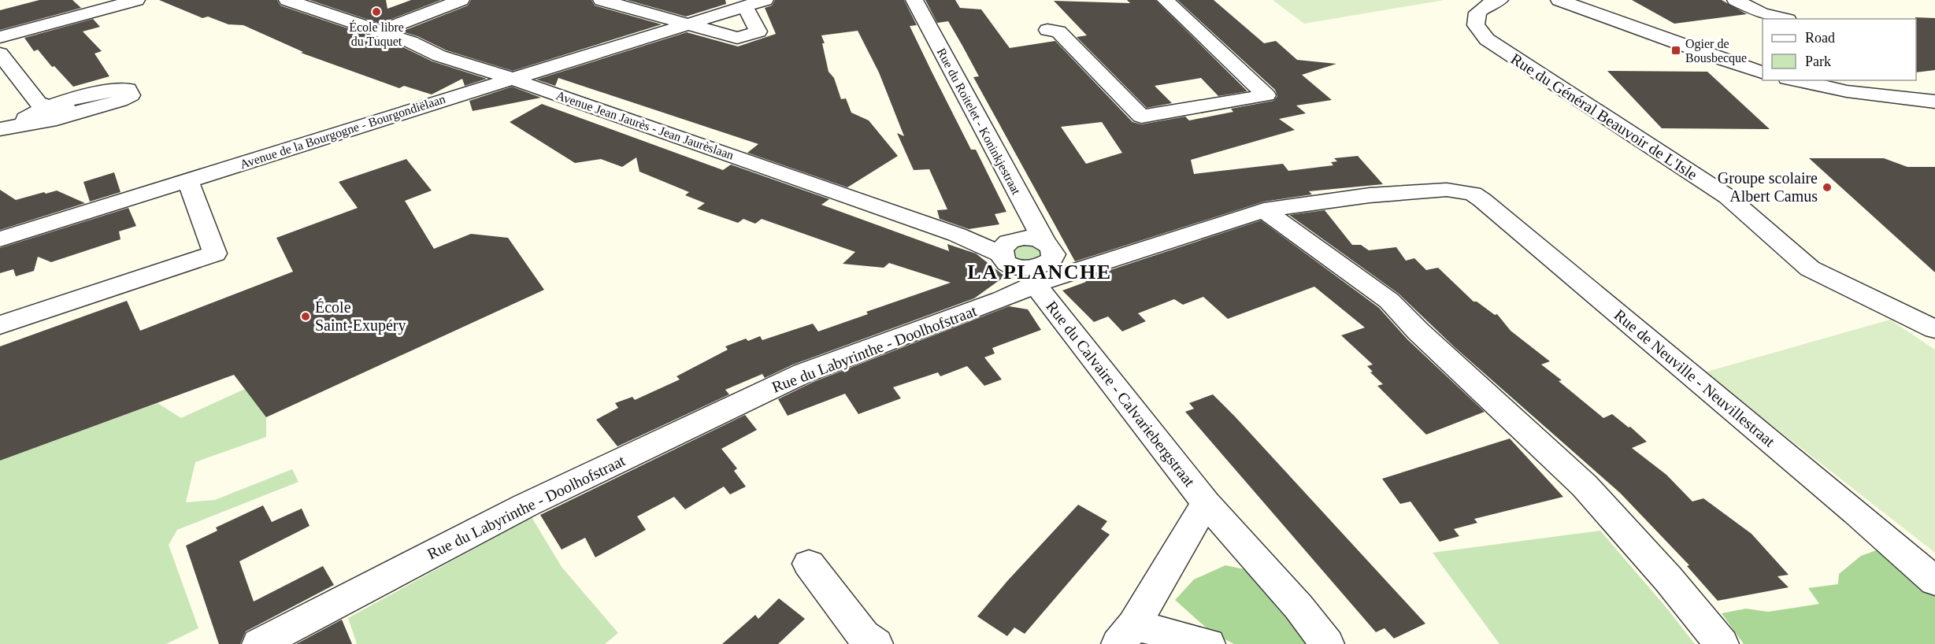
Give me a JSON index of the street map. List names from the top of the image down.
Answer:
{
  "streets": {
    "street": [
      "Rue du Général Beauvoir de L'Isle",
      "Rue du Roitelet - Koninkjestraat",
      "Avenue Jean Jaurès - Jean Jaurèslaan",
      "Avenue de la Bourgogne - Bourgondiëlaan",
      "Rue du Labyrinthe - Doolhofstraat",
      "Rue de Neuville - Neuvillestraat",
      "Rue du Calvaire - Calvariebergstraat"
    ]
  },
  "crossings": [
    ["Rue du Roitelet - Koninkjestraat", "Avenue Jean Jaurès - Jean Jaurèslaan"],
    ["Rue du Roitelet - Koninkjestraat", "Rue du Labyrinthe - Doolhofstraat"],
    ["Rue du Roitelet - Koninkjestraat", "Rue du Calvaire - Calvariebergstraat"],
    ["Avenue Jean Jaurès - Jean Jaurèslaan", "Avenue de la Bourgogne - Bourgondiëlaan"],
    ["Avenue Jean Jaurès - Jean Jaurèslaan", "Rue du Labyrinthe - Doolhofstraat"],
    ["Avenue Jean Jaurès - Jean Jaurèslaan", "Rue du Calvaire - Calvariebergstraat"],
    ["Rue du Labyrinthe - Doolhofstraat", "Rue de Neuville - Neuvillestraat"],
    ["Rue du Labyrinthe - Doolhofstraat", "Rue du Calvaire - Calvariebergstraat"]
  ],
  "districts": ["LA PLANCHE"],
  "places": {
    "other": ["École libre du Tuquet", "Groupe scolaire Albert Camus", "École Saint-Exupéry"],
    "transit": ["Ogier de Bousbecque"]
  },
  "legend": ["Road", "Park"]
}
